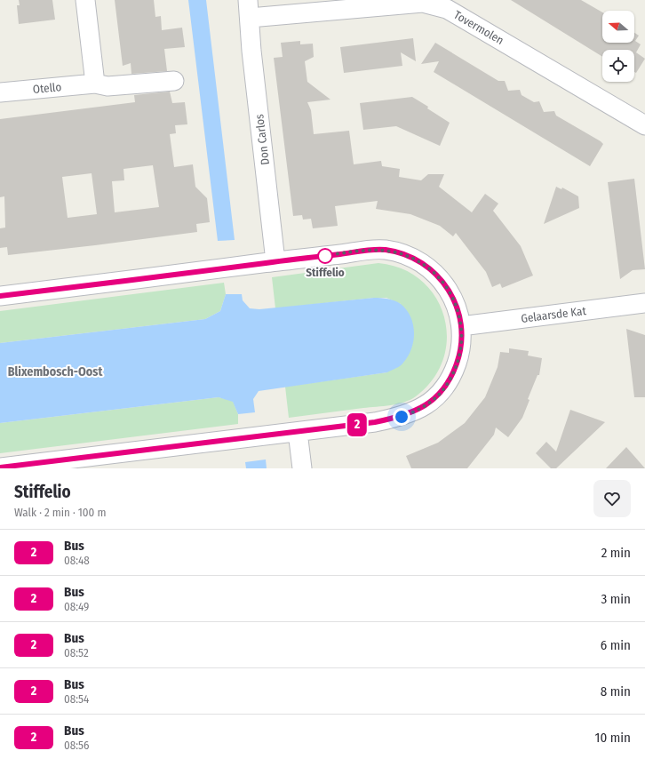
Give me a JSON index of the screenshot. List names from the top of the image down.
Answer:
{
  "streets": {
    "street": [
      "Tovermolen",
      "Otello",
      "Don Carlos",
      "Gelaarsde Kat"
    ]
  },
  "crossings": [
    ["Tovermolen", "Don Carlos"]
  ],
  "districts": ["Blixembosch-Oost"],
  "places": ["Stiffelio"],
  "lines": ["bus line 2"],
  "north": "left",
  "page": {
    "on_map": "2",
    "heading": ["Stiffelio", "Walk · 2 min · 100 m"],
    "list": [
      {
        "mark": "2",
        "name": "Bus",
        "note": "08:48",
        "value": "2 min"
      },
      {
        "mark": "2",
        "name": "Bus",
        "note": "08:49",
        "value": "3 min"
      },
      {
        "mark": "2",
        "name": "Bus",
        "note": "08:52",
        "value": "6 min"
      },
      {
        "mark": "2",
        "name": "Bus",
        "note": "08:54",
        "value": "8 min"
      },
      {
        "mark": "2",
        "name": "Bus",
        "note": "08:56",
        "value": "10 min"
      }
    ]
  }
}
